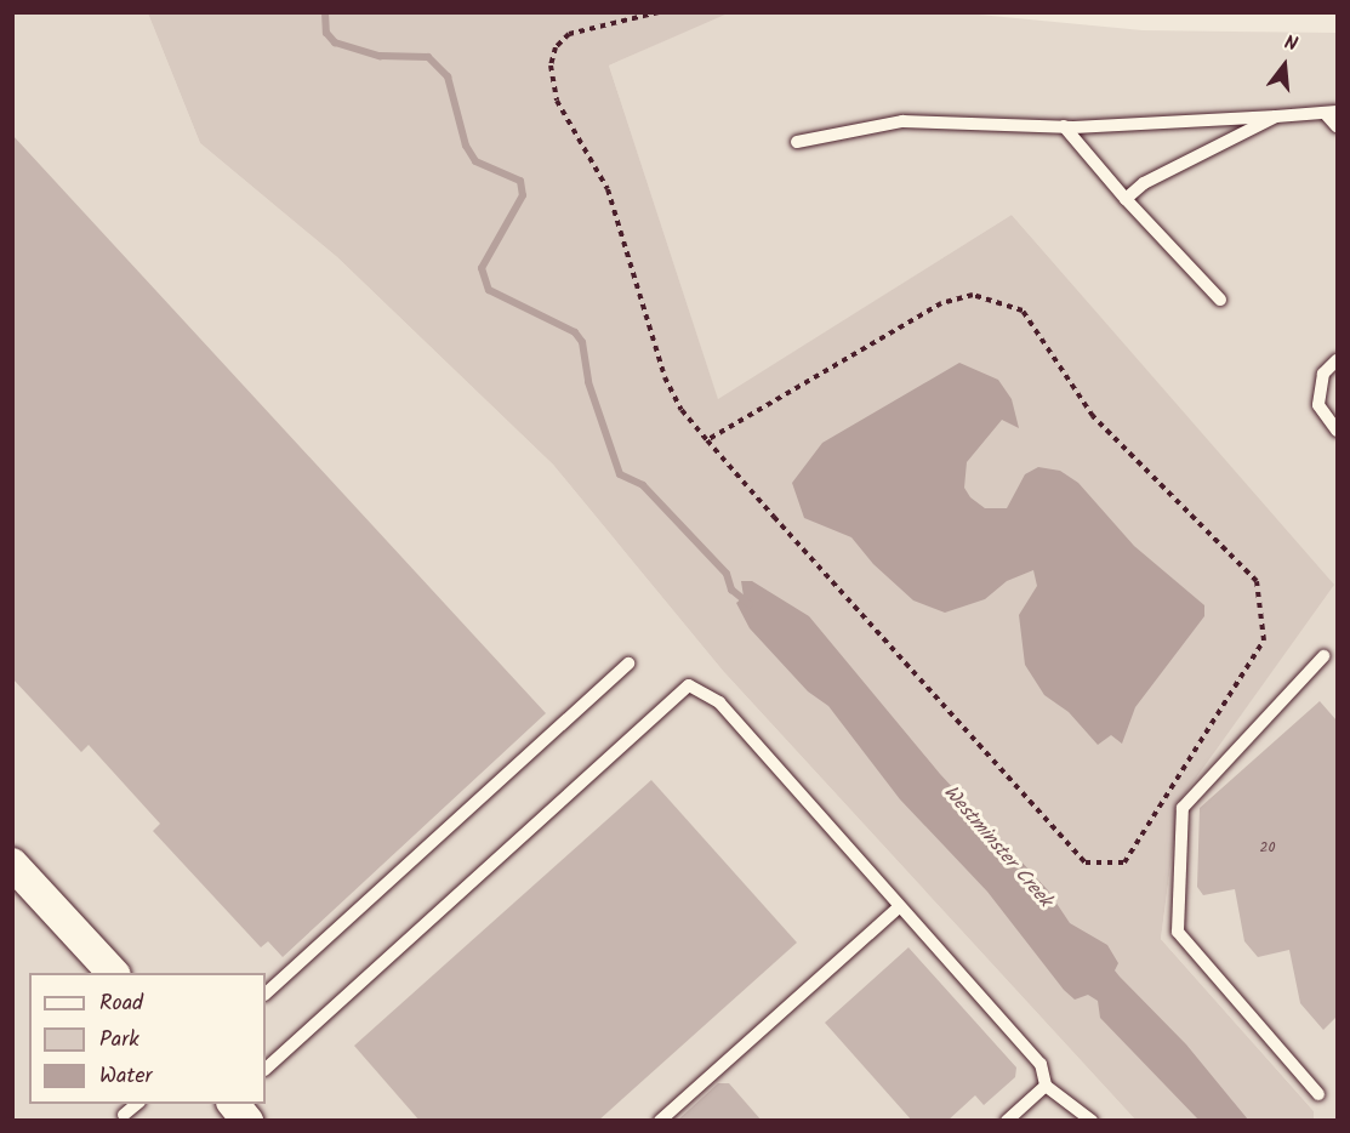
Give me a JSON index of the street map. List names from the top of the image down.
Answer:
{
  "water": ["Westminster Creek"],
  "house_numbers": ["20"],
  "legend": ["Road", "Park", "Water"],
  "north": "top"
}
